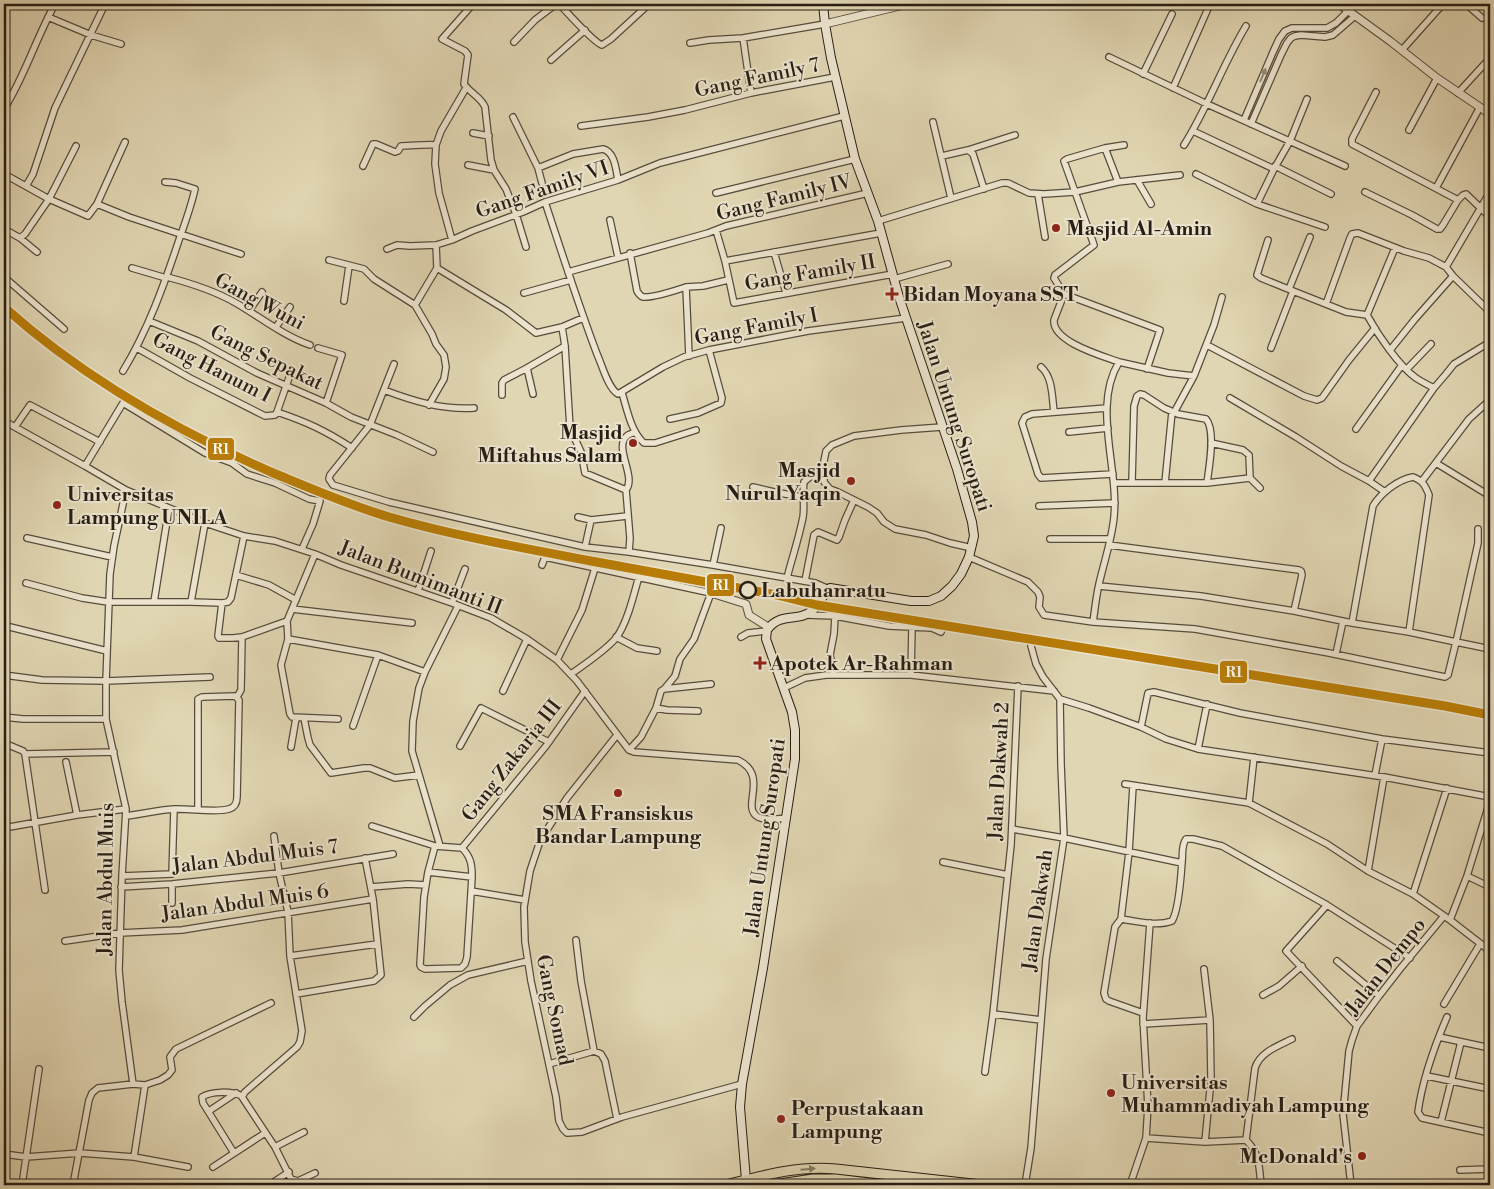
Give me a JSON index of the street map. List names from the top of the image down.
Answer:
{
  "streets": {
    "main road": ["Jalan Untung Suropati"],
    "street": [
      "Gang Family 7",
      "Gang Family VI",
      "Gang Family IV",
      "Gang Family II",
      "Gang Wuni",
      "Gang Family I",
      "Gang Sepakat",
      "Gang Hanum I",
      "Jalan Bumimanti II",
      "Gang Zakaria III",
      "Jalan Dakwah 2",
      "Jalan Abdul Muis 7",
      "Jalan Abdul Muis",
      "Jalan Abdul Muis 6",
      "Jalan Dakwah",
      "Jalan Dempo",
      "Gang Somad"
    ]
  },
  "crossings": [
    ["Gang Family 7", "Jalan Untung Suropati"],
    ["Gang Family VI", "Jalan Untung Suropati"],
    ["Gang Family IV", "Jalan Untung Suropati"],
    ["Gang Family II", "Jalan Untung Suropati"],
    ["Gang Wuni", "Gang Sepakat"],
    ["Gang Family I", "Jalan Untung Suropati"],
    ["Jalan Untung Suropati", "Jalan Dakwah 2"],
    ["Jalan Untung Suropati", "Gang Somad"],
    ["Jalan Bumimanti II", "Gang Zakaria III"],
    ["Jalan Bumimanti II", "Jalan Abdul Muis"],
    ["Jalan Bumimanti II", "Gang Somad"],
    ["Jalan Abdul Muis 7", "Jalan Abdul Muis"],
    ["Jalan Abdul Muis", "Jalan Abdul Muis 6"]
  ],
  "places": {
    "other": [
      "Masjid Al-Amin",
      "Masjid Miftahus Salam",
      "Masjid Nurul Yaqin",
      "Universitas Lampung UNILA",
      "Labuhanratu",
      "SMA Fransiskus Bandar Lampung",
      "Universitas Muhammadiyah Lampung",
      "Perpustakaan Lampung",
      "McDonald's"
    ],
    "health": ["Bidan Moyana SST", "Apotek Ar-Rahman"]
  },
  "lines": ["transit line R1"]
}
